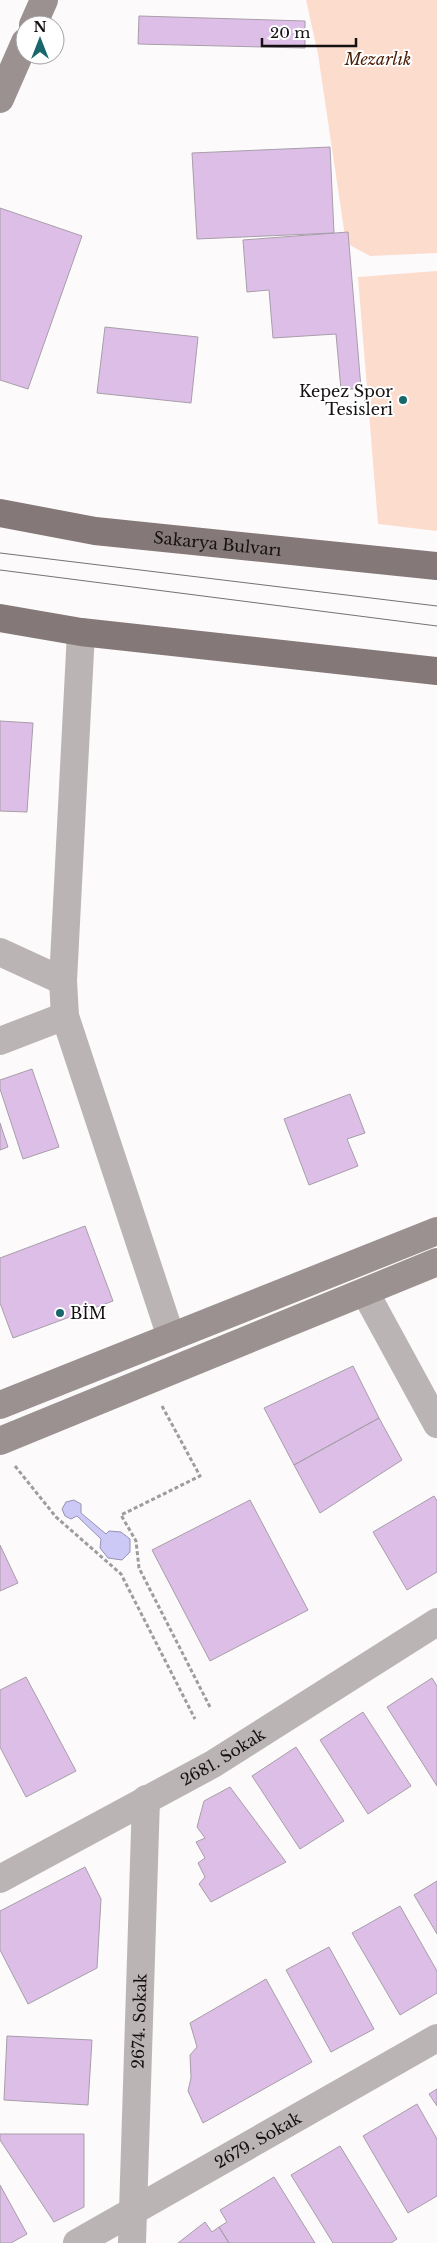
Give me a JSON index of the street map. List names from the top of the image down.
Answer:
{
  "streets": {
    "main road": ["Sakarya Bulvarı"],
    "street": ["2681. Sokak", "2674. Sokak", "2679. Sokak"]
  },
  "crossings": [
    ["2681. Sokak", "2674. Sokak"],
    ["2674. Sokak", "2679. Sokak"]
  ],
  "parks": ["Mezarlık"],
  "places": ["Kepez Spor Tesisleri", "BİM"],
  "scale_bar": "20 m",
  "north": "top"
}
